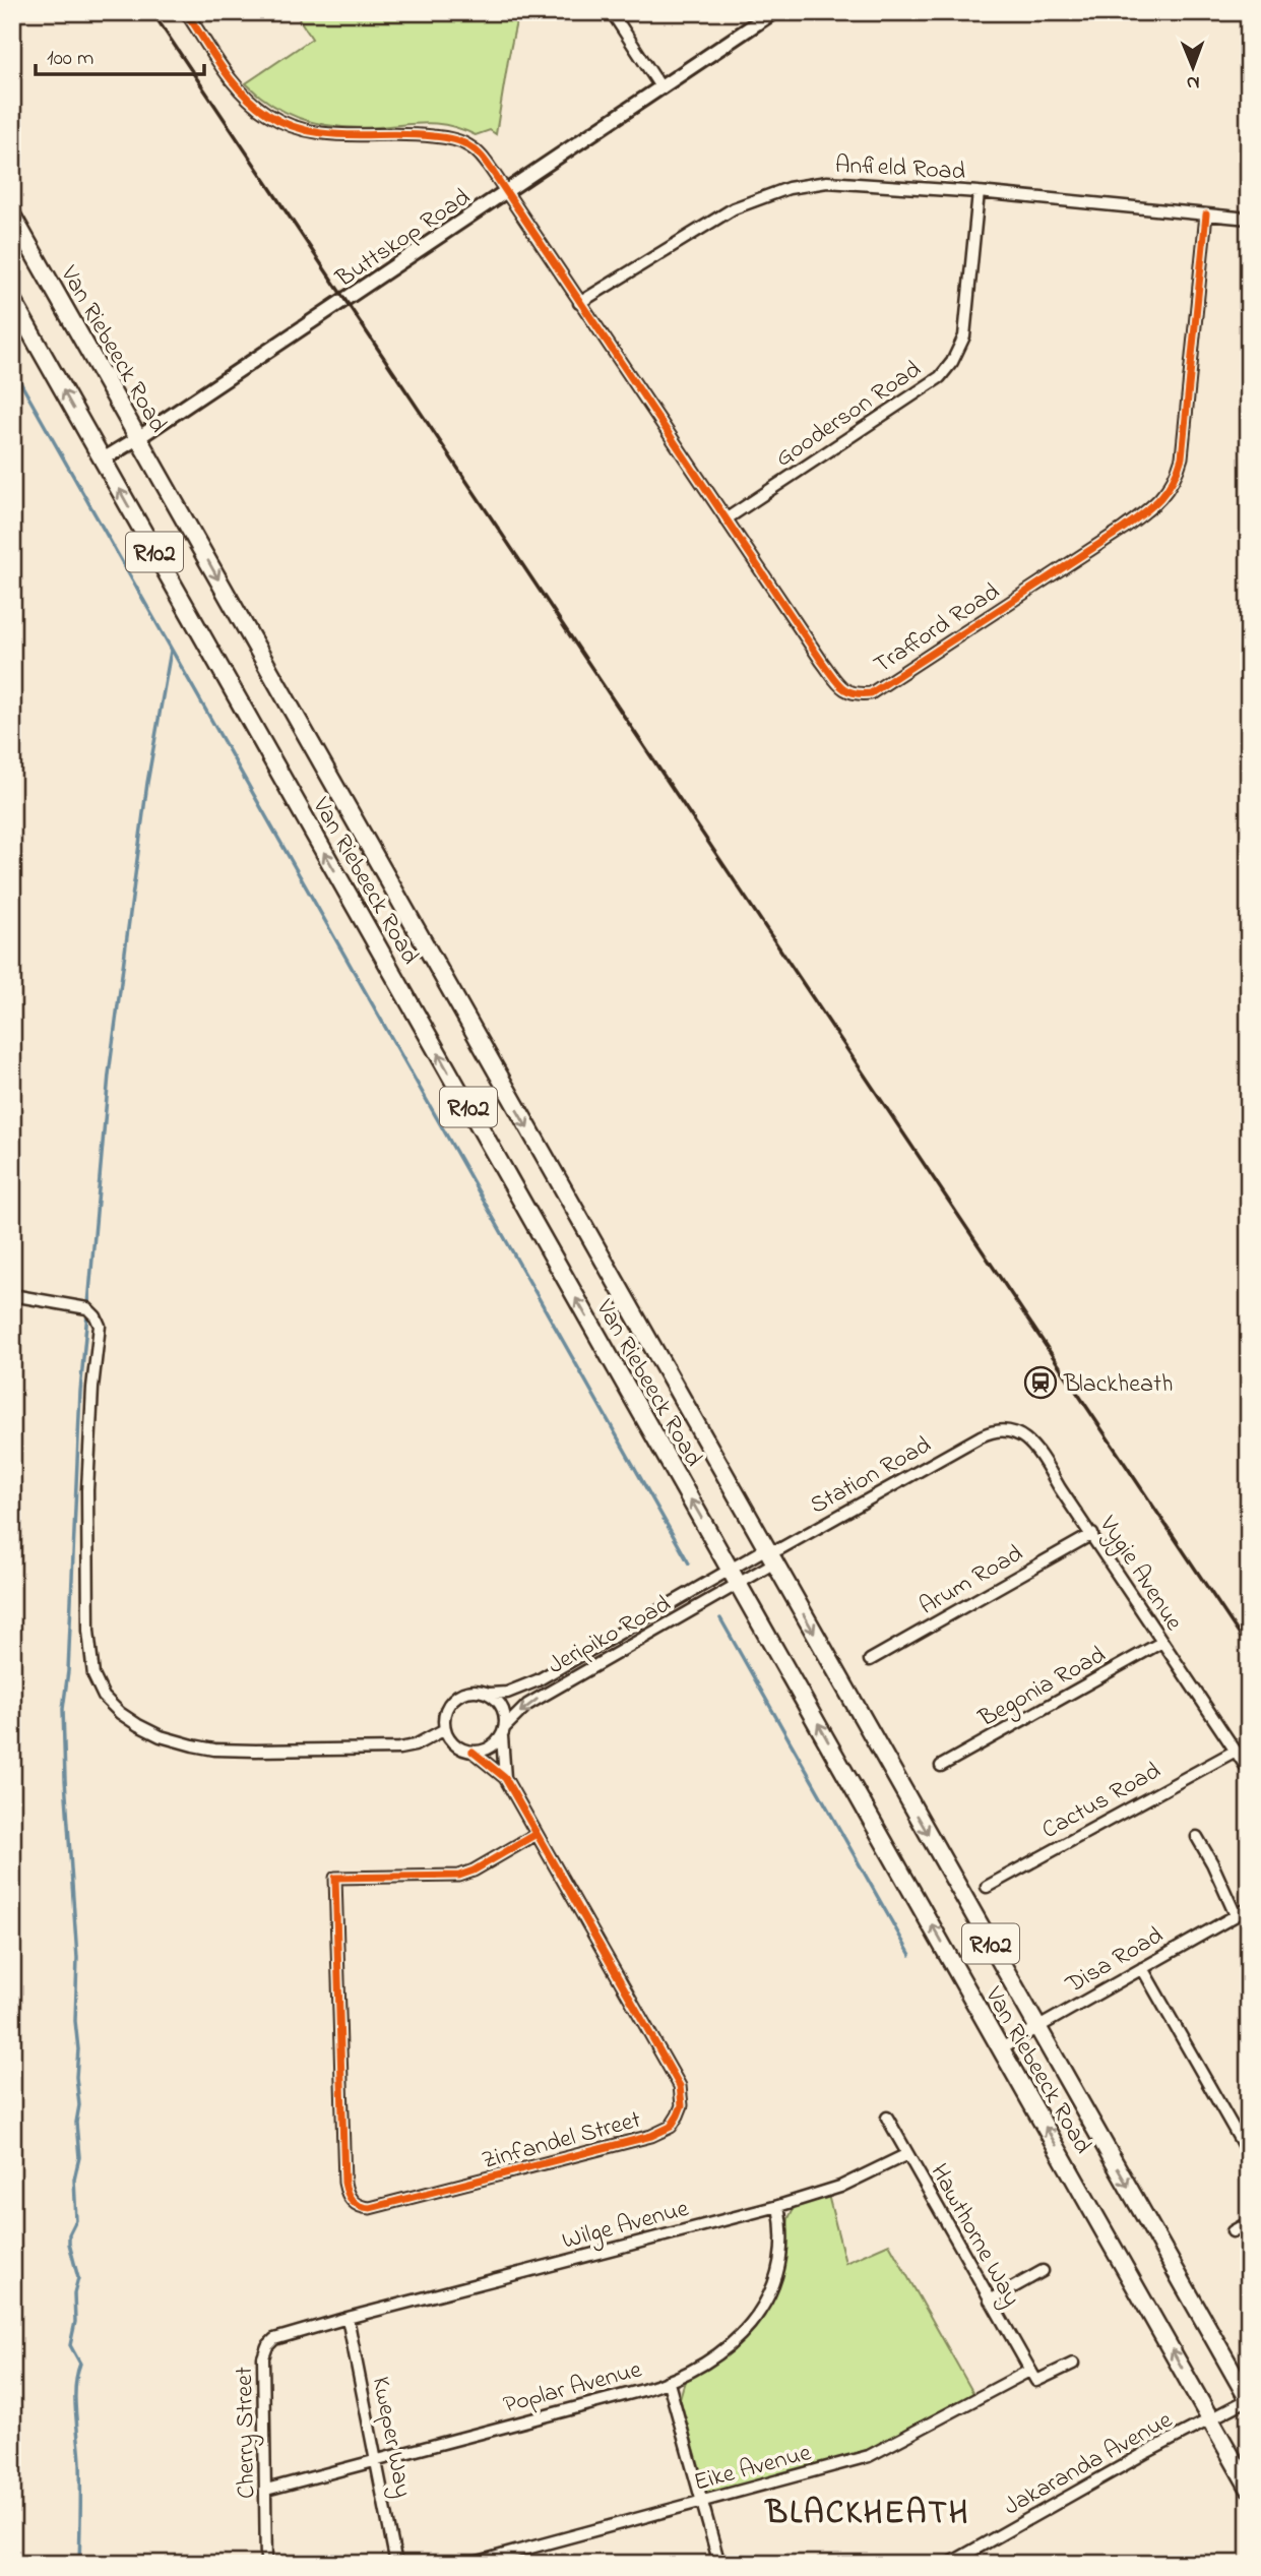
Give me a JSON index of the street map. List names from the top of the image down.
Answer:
{
  "streets": {
    "main road": ["Van Riebeeck Road", "R102"],
    "street": [
      "Anfield Road",
      "Buttskop Road",
      "Gooderson Road",
      "Trafford Road",
      "Station Road",
      "Vygie Avenue",
      "Arum Road",
      "Jeripiko Road",
      "Begonia Road",
      "Cactus Road",
      "Disa Road",
      "Zinfandel Street",
      "Wilge Avenue",
      "Hawthorne Way",
      "Poplar Avenue",
      "Cherry Street",
      "Kweper Way",
      "Jakaranda Avenue",
      "Eike Avenue"
    ]
  },
  "crossings": [
    ["Anfield Road", "Gooderson Road"],
    ["Anfield Road", "Trafford Road"],
    ["Buttskop Road", "Van Riebeeck Road"],
    ["Buttskop Road", "Trafford Road"],
    ["Van Riebeeck Road", "Station Road"],
    ["Van Riebeeck Road", "Jeripiko Road"],
    ["Van Riebeeck Road", "Disa Road"],
    ["Van Riebeeck Road", "Jakaranda Avenue"],
    ["Gooderson Road", "Trafford Road"],
    ["Station Road", "Vygie Avenue"],
    ["Station Road", "Jeripiko Road"],
    ["Vygie Avenue", "Arum Road"],
    ["Vygie Avenue", "Begonia Road"],
    ["Vygie Avenue", "Cactus Road"],
    ["Jeripiko Road", "Zinfandel Street"],
    ["Wilge Avenue", "Hawthorne Way"],
    ["Wilge Avenue", "Poplar Avenue"],
    ["Wilge Avenue", "Cherry Street"],
    ["Wilge Avenue", "Kweper Way"],
    ["Hawthorne Way", "Eike Avenue"],
    ["Poplar Avenue", "Cherry Street"],
    ["Poplar Avenue", "Kweper Way"],
    ["Cherry Street", "Kweper Way"]
  ],
  "districts": ["BLACKHEATH"],
  "places": {
    "station": ["Blackheath"]
  },
  "scale_bar": "100 m",
  "north": "bottom"
}
